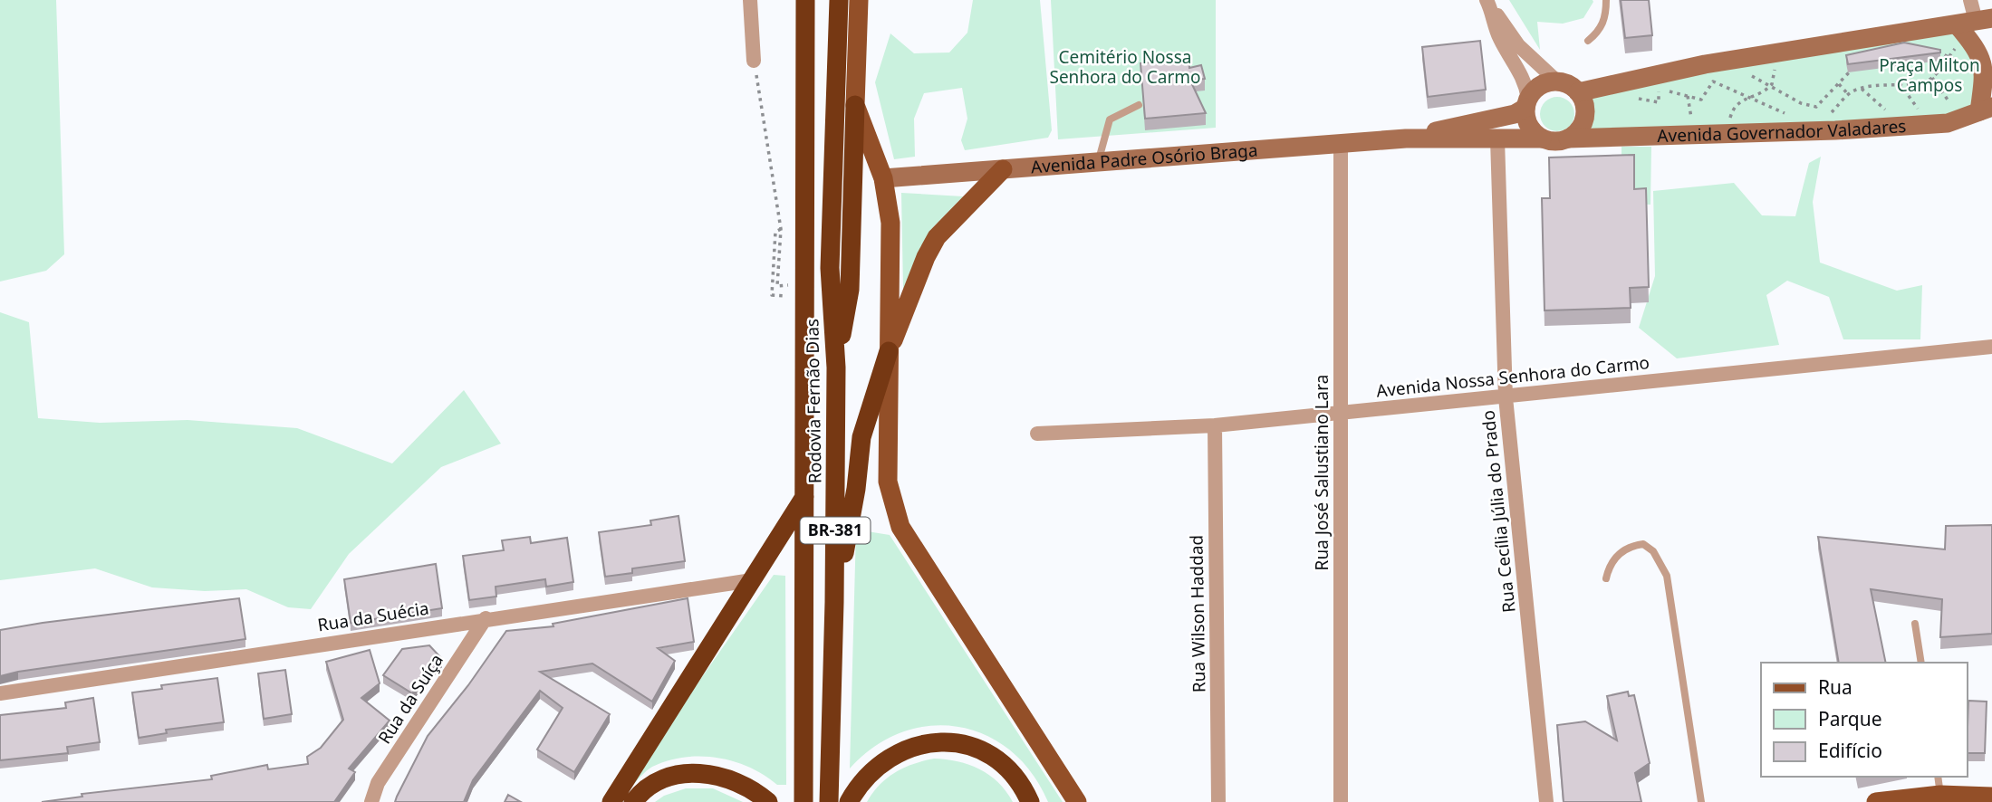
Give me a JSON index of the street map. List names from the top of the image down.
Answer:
{
  "streets": {
    "highway": ["Rodovia Fernão Dias", "BR-381"],
    "street": [
      "Avenida Governador Valadares",
      "Avenida Padre Osório Braga",
      "Avenida Nossa Senhora do Carmo",
      "Rua José Salustiano Lara",
      "Rua Cecília Júlia do Prado",
      "Rua Wilson Haddad",
      "Rua da Suécia",
      "Rua da Suíça"
    ]
  },
  "crossings": [
    ["Avenida Governador Valadares", "Avenida Padre Osório Braga"],
    ["Avenida Padre Osório Braga", "Rua José Salustiano Lara"],
    ["Avenida Padre Osório Braga", "Rua Cecília Júlia do Prado"],
    ["Avenida Nossa Senhora do Carmo", "Rua José Salustiano Lara"],
    ["Avenida Nossa Senhora do Carmo", "Rua Cecília Júlia do Prado"],
    ["Avenida Nossa Senhora do Carmo", "Rua Wilson Haddad"],
    ["Rua da Suécia", "Rua da Suíça"]
  ],
  "parks": ["Cemitério Nossa Senhora do Carmo", "Praça Milton Campos"],
  "legend": ["Rua", "Parque", "Edifício"]
}
